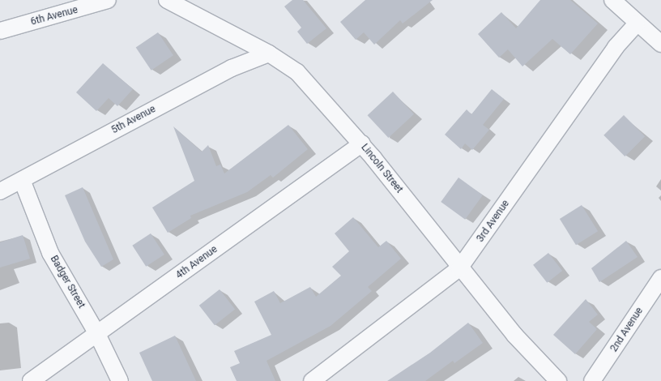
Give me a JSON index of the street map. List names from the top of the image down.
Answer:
{
  "streets": {
    "street": [
      "6th Avenue",
      "5th Avenue",
      "Lincoln Street",
      "3rd Avenue",
      "4th Avenue",
      "Badger Street",
      "2nd Avenue"
    ]
  },
  "crossings": [
    ["5th Avenue", "Lincoln Street"],
    ["5th Avenue", "Badger Street"],
    ["Lincoln Street", "3rd Avenue"],
    ["Lincoln Street", "4th Avenue"],
    ["4th Avenue", "Badger Street"]
  ]
}
